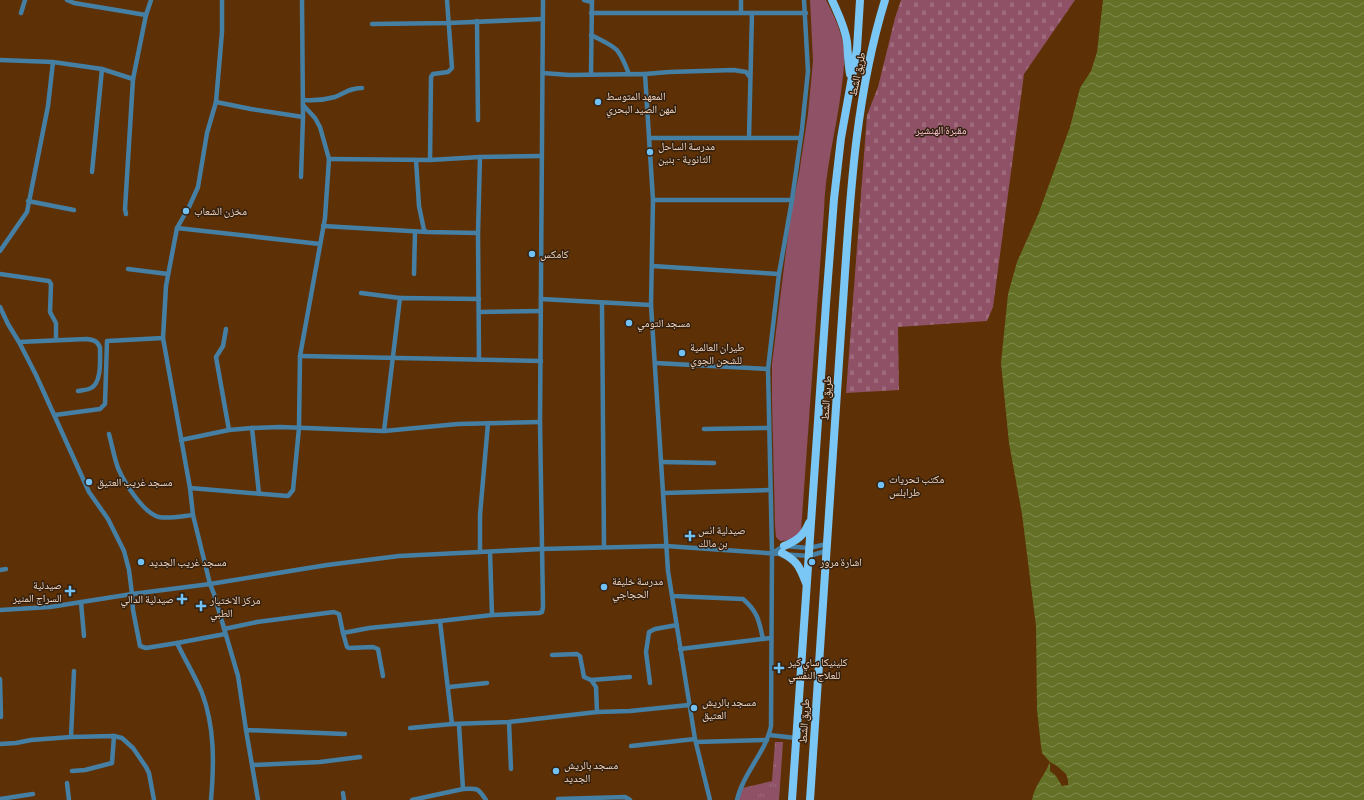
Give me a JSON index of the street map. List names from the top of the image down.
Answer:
{
  "streets": {
    "highway": ["طريق الشط"]
  },
  "parks": ["مقبرة الهنشير"],
  "places": {
    "other": [
      "المعهد المتوسط لمهن الصيد البحري",
      "مدرسة الساحل الثانوية - بنين",
      "مخزن الشعاب",
      "كامكس",
      "مسجد التومي",
      "طيران العالمية للشحن الجوي",
      "مسجد غريب العتيق",
      "مكتب تحريات طرابلس",
      "مسجد غريب الجديد",
      "اشارة مرور",
      "مدرسة خليفة الحجاجي",
      "مسجد بالريش العتيق",
      "مسجد بالريش الجديد"
    ],
    "health": [
      "صيدلية انس بن مالك",
      "صيدلية السراج المنير",
      "صيدلية الدالي",
      "مركز الاختيار الطبي",
      "كلينيكا ساي كير للعلاج النفسي"
    ]
  }
}
